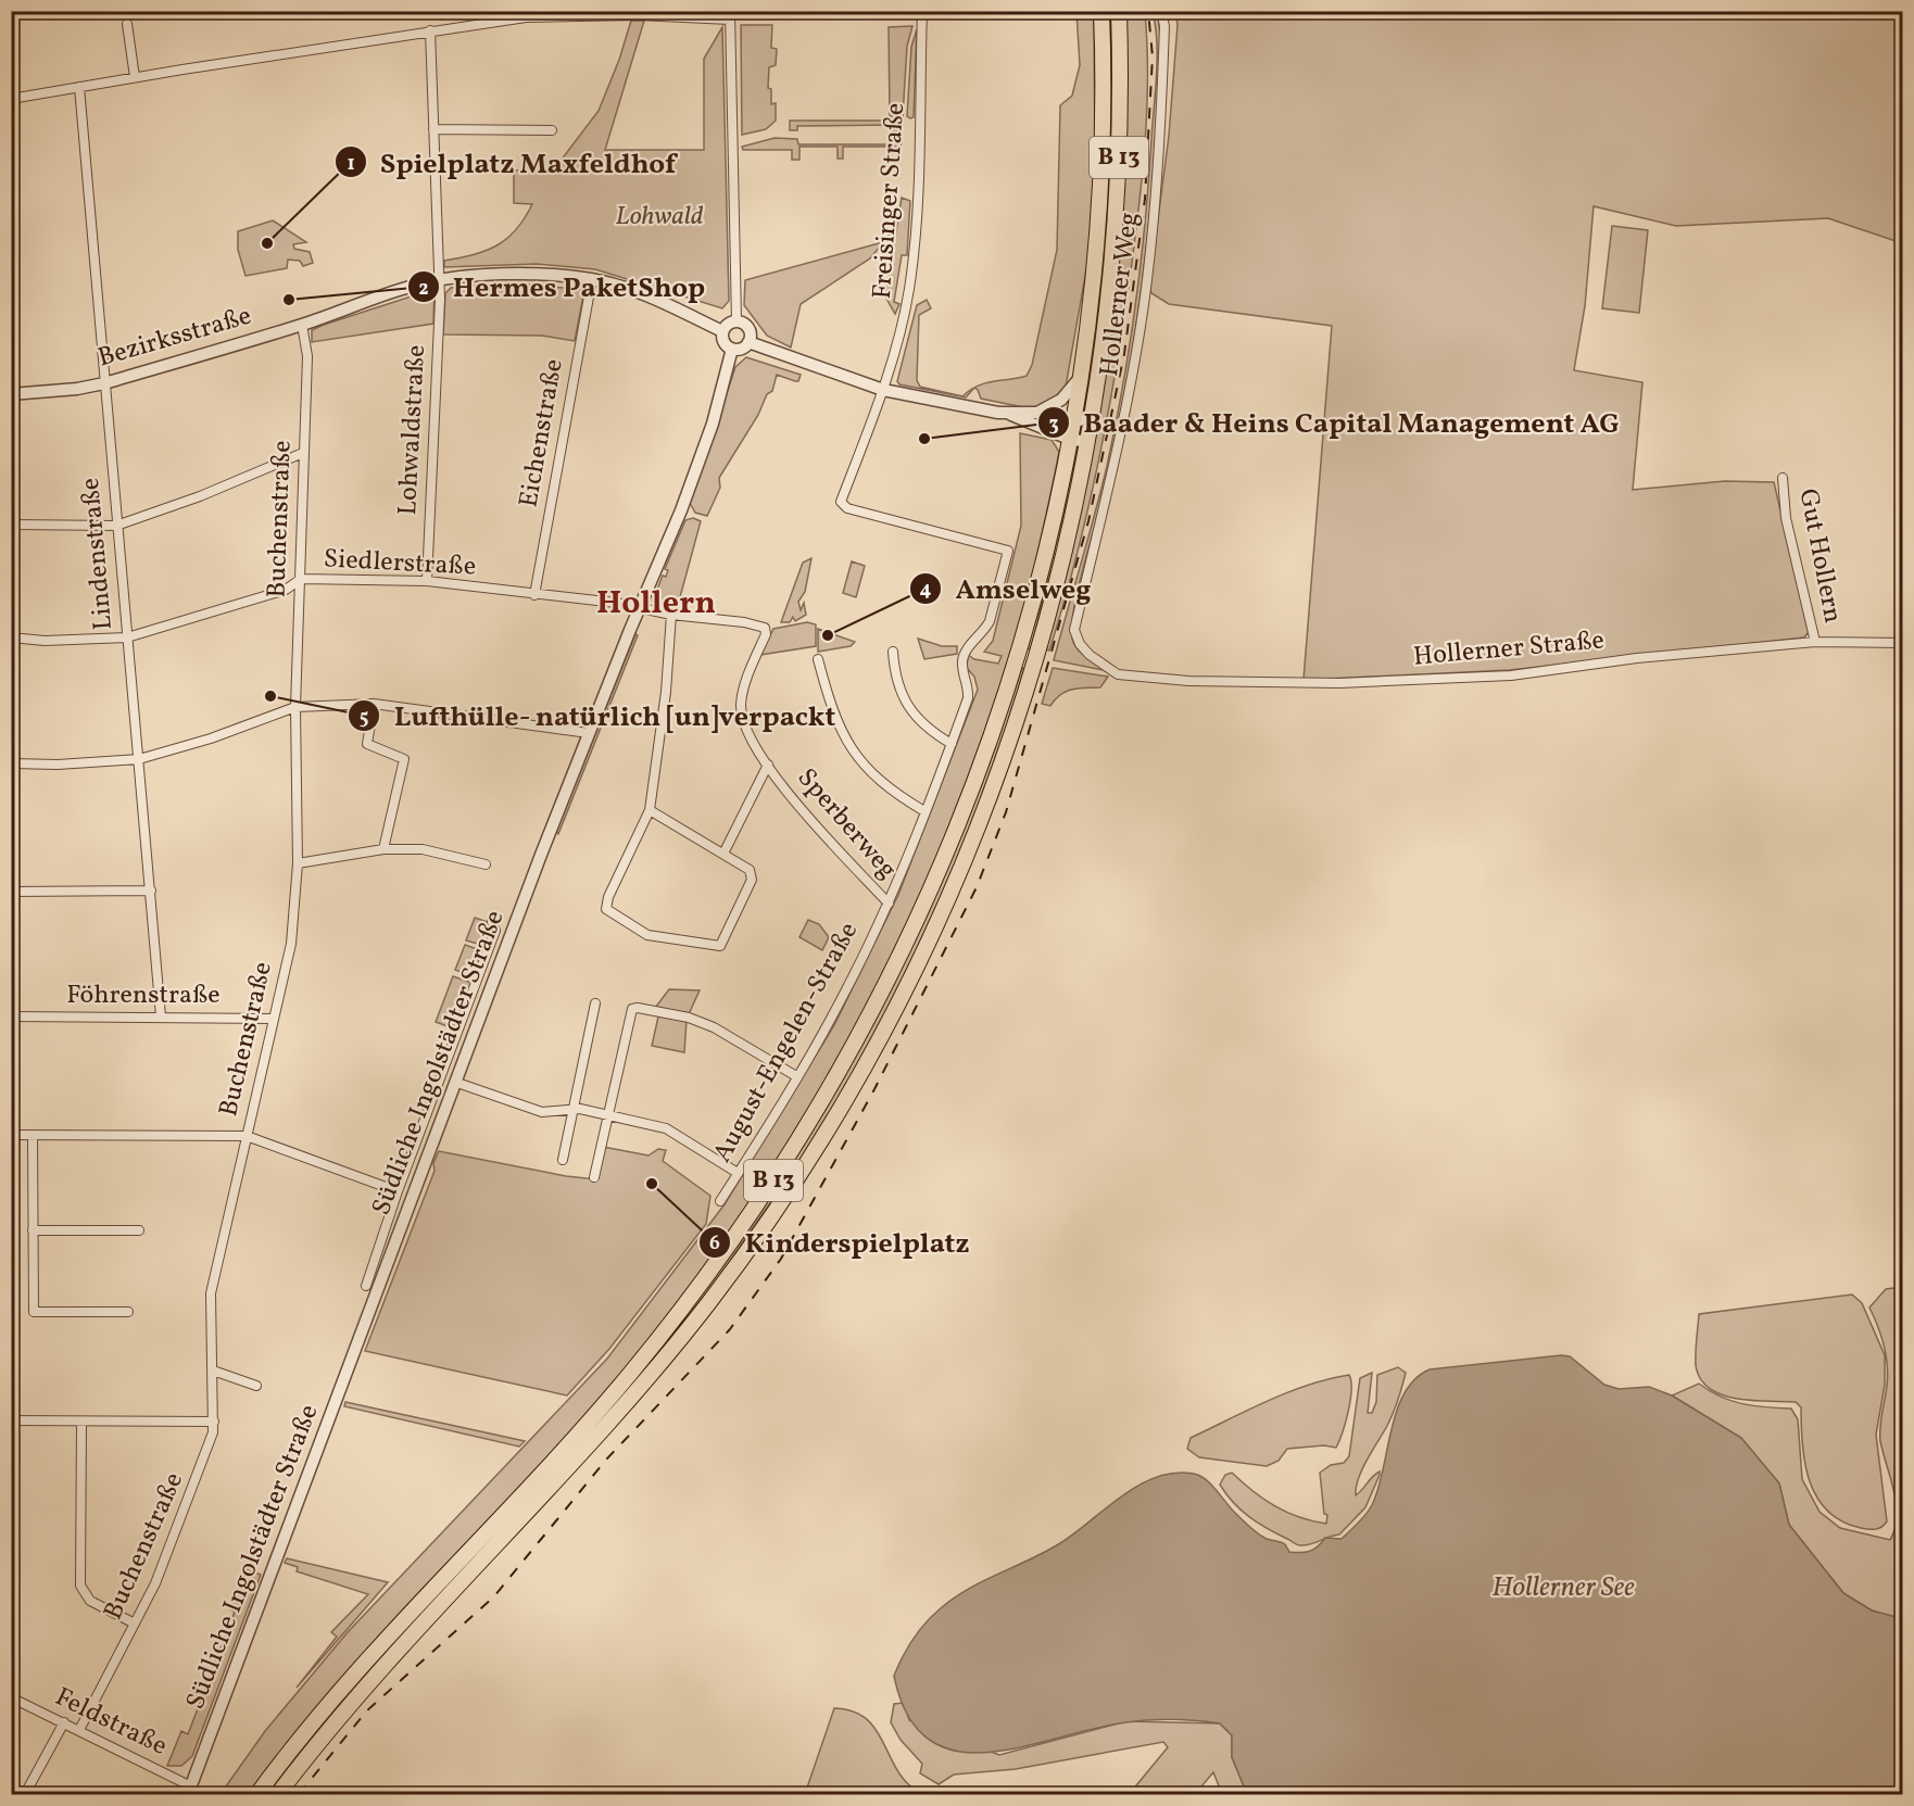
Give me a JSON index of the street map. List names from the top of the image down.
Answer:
{
  "streets": {
    "main road": ["B 13"],
    "street": [
      "Freisinger Straße",
      "Hollerner Weg",
      "Bezirksstraße",
      "Lohwaldstraße",
      "Eichenstraße",
      "Buchenstraße",
      "Lindenstraße",
      "Gut Hollern",
      "Siedlerstraße",
      "Hollerner Straße",
      "Sperberweg",
      "Föhrenstraße",
      "August-Engelen-Straße",
      "Südliche Ingolstädter Straße",
      "Feldstraße"
    ]
  },
  "crossings": [
    ["Freisinger Straße", "August-Engelen-Straße"],
    ["Hollerner Weg", "Hollerner Straße"],
    ["Bezirksstraße", "Lohwaldstraße"],
    ["Bezirksstraße", "Eichenstraße"],
    ["Bezirksstraße", "Buchenstraße"],
    ["Bezirksstraße", "Lindenstraße"],
    ["Bezirksstraße", "Südliche Ingolstädter Straße"],
    ["Lohwaldstraße", "Siedlerstraße"],
    ["Eichenstraße", "Siedlerstraße"],
    ["Buchenstraße", "Siedlerstraße"],
    ["Buchenstraße", "Föhrenstraße"],
    ["Buchenstraße", "Feldstraße"],
    ["Lindenstraße", "Siedlerstraße"],
    ["Lindenstraße", "Föhrenstraße"],
    ["Gut Hollern", "Hollerner Straße"],
    ["Siedlerstraße", "Sperberweg"],
    ["Siedlerstraße", "Südliche Ingolstädter Straße"],
    ["Sperberweg", "August-Engelen-Straße"],
    ["Südliche Ingolstädter Straße", "Feldstraße"]
  ],
  "districts": ["Hollern"],
  "water": ["Hollerner See"],
  "parks": ["Lohwald"],
  "places": [
    "Spielplatz Maxfeldhof",
    "Hermes PaketShop",
    "Baader & Heins Capital Management AG",
    "Amselweg",
    "Lufthülle- natürlich [un]verpackt",
    "Kinderspielplatz"
  ]
}
